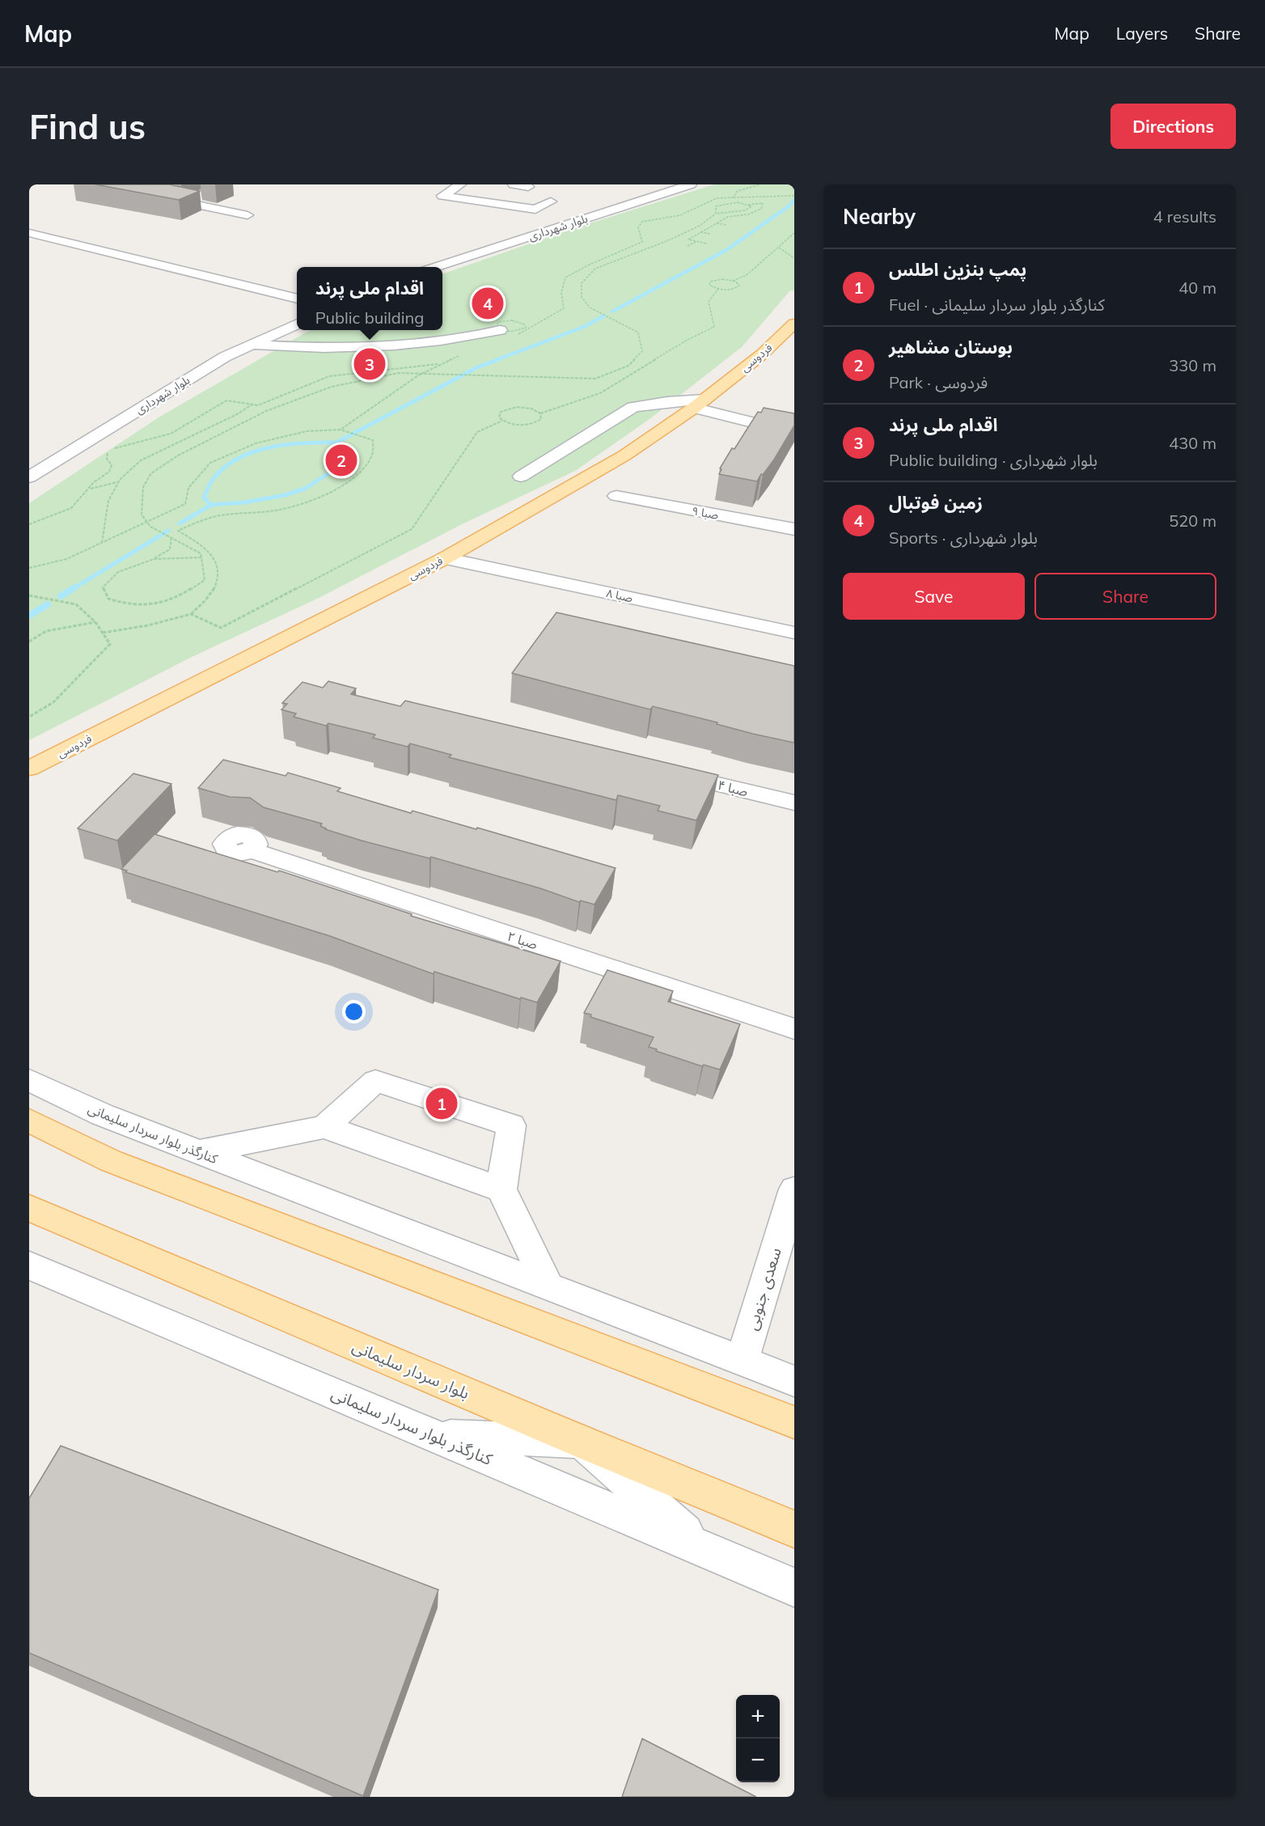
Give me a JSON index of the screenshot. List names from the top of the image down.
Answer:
{
  "streets": {
    "main road": ["فردوسی", "بلوار سردار سلیمانی"],
    "street": [
      "بلوار شهرداری",
      "صبا ۹",
      "صبا ۸",
      "صبا ۴",
      "صبا ۲",
      "کنارگذر بلوار سردار سلیمانی",
      "سعدی جنوبی"
    ]
  },
  "crossings": [
    ["فردوسی", "صبا ۸"],
    ["کنارگذر بلوار سردار سلیمانی", "سعدی جنوبی"]
  ],
  "page": {
    "header": "Map",
    "nav": ["Map", "Layers", "Share"],
    "buttons": [
      "Directions",
      ["Save", "Share"]
    ],
    "title": "Find us",
    "heading": ["Nearby", "4 results"],
    "list": [
      {
        "mark": "1",
        "name": "پمپ بنزین اطلس",
        "note": "Fuel · کنارگذر بلوار سردار سلیمانی",
        "value": "40 m"
      },
      {
        "mark": "2",
        "name": "بوستان مشاهیر",
        "note": "Park · فردوسی",
        "value": "330 m"
      },
      {
        "mark": "3",
        "name": "اقدام ملی پرند",
        "note": "Public building · بلوار شهرداری",
        "value": "430 m"
      },
      {
        "mark": "4",
        "name": "زمین فوتبال",
        "note": "Sports · بلوار شهرداری",
        "value": "520 m"
      }
    ],
    "popup": ["اقدام ملی پرند", "Public building"],
    "pins": [
      "4",
      "3",
      "2",
      "1"
    ],
    "map_buttons": ["+", "−"]
  }
}
